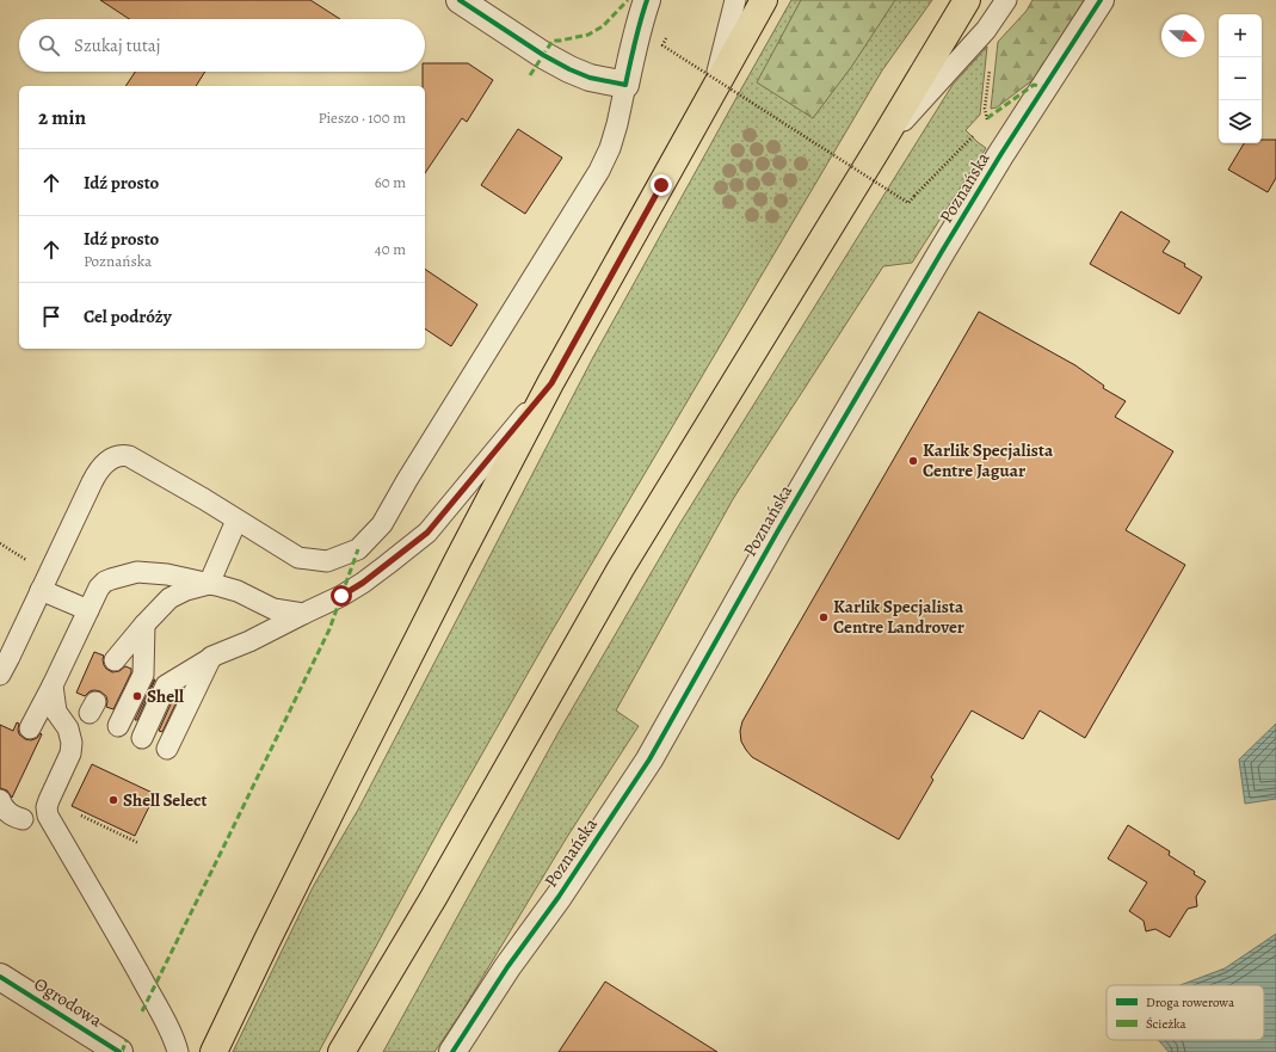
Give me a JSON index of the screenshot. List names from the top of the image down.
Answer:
{
  "streets": {
    "street": ["Poznańska", "Ogrodowa"]
  },
  "places": [
    "Karlik Specjalista Centre Jaguar",
    "Karlik Specjalista Centre Landrover",
    "Shell",
    "Shell Select"
  ],
  "legend": ["Droga rowerowa", "Ścieżka"],
  "north": "right",
  "page": {
    "map_buttons": ["+", "−"],
    "search": "Szukaj tutaj",
    "heading": ["2 min", "Pieszo · 100 m"],
    "list": [
      ["Idź prosto", "60 m"],
      ["Idź prosto", "Poznańska", "40 m"],
      "Cel podróży"
    ]
  }
}
